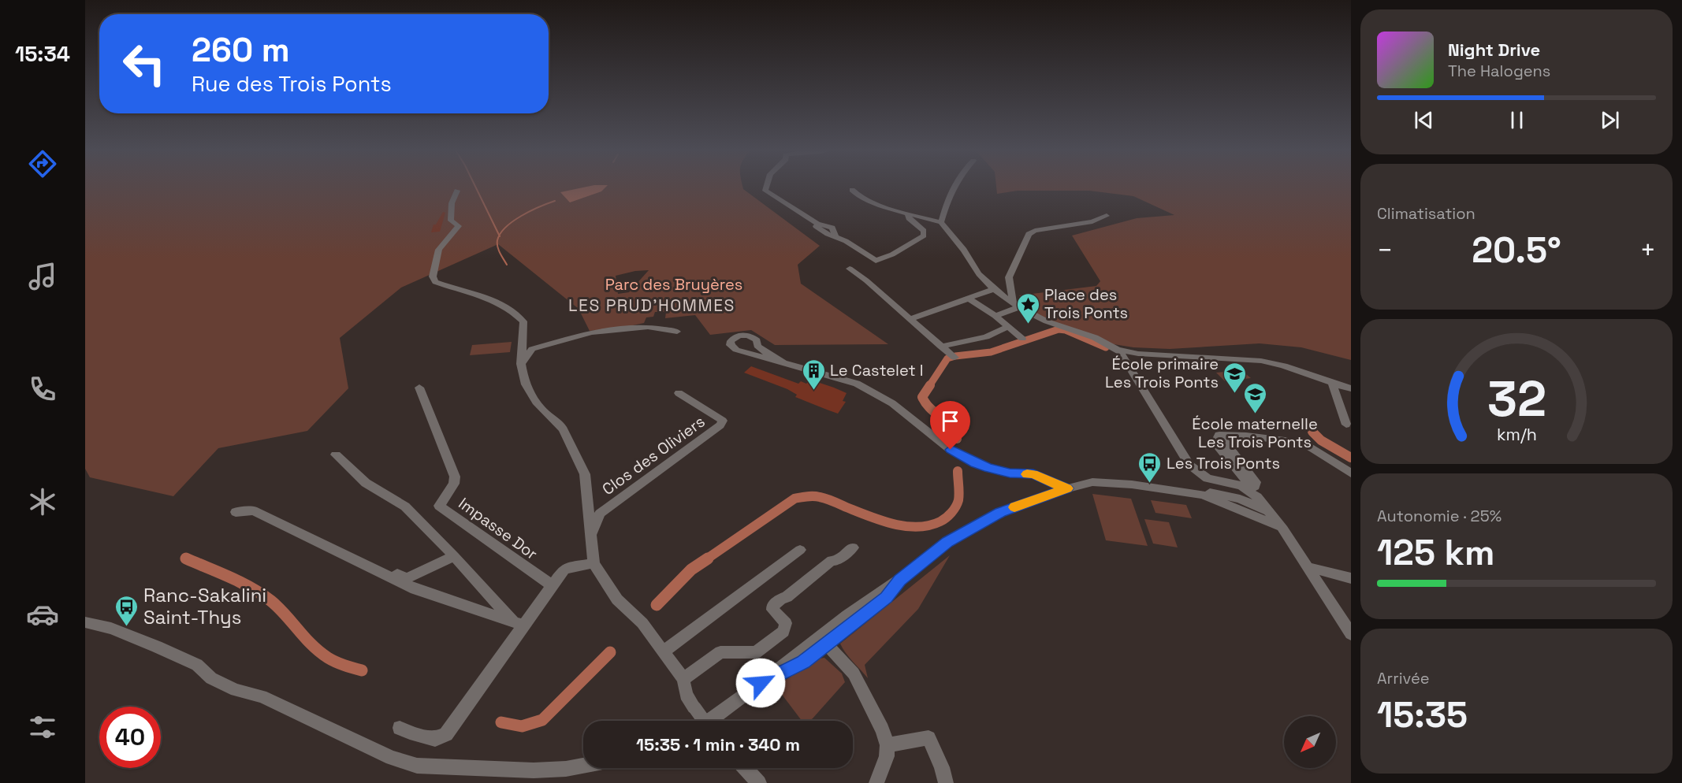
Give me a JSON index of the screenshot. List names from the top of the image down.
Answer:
{
  "streets": {
    "street": ["Clos des Oliviers", "Impasse Dor"]
  },
  "districts": ["LES PRUD'HOMMES"],
  "parks": ["Parc des Bruyères"],
  "places": {
    "place": ["Place des Trois Ponts"],
    "building": ["Le Castelet I"],
    "school or university": ["École primaire Les Trois Ponts", "École maternelle Les Trois Ponts"],
    "bus stop": ["Les Trois Ponts", "Ranc-Sakalini Saint-Thys"]
  },
  "north": "bottom left",
  "page": {
    "tabs": "15:34",
    "turn": ["260 m", "Rue des Trois Ponts"],
    "song": ["Night Drive", "The Halogens"],
    "tile": [
      "Climatisation",
      ["Autonomie · 25%", "125 km"],
      ["Arrivée", "15:35"]
    ],
    "heat": ["−", "20.5°", "+"],
    "limit": "40",
    "trip": "15:35 · 1 min · 340 m",
    "gauge": ["32", "km/h"]
  }
}
